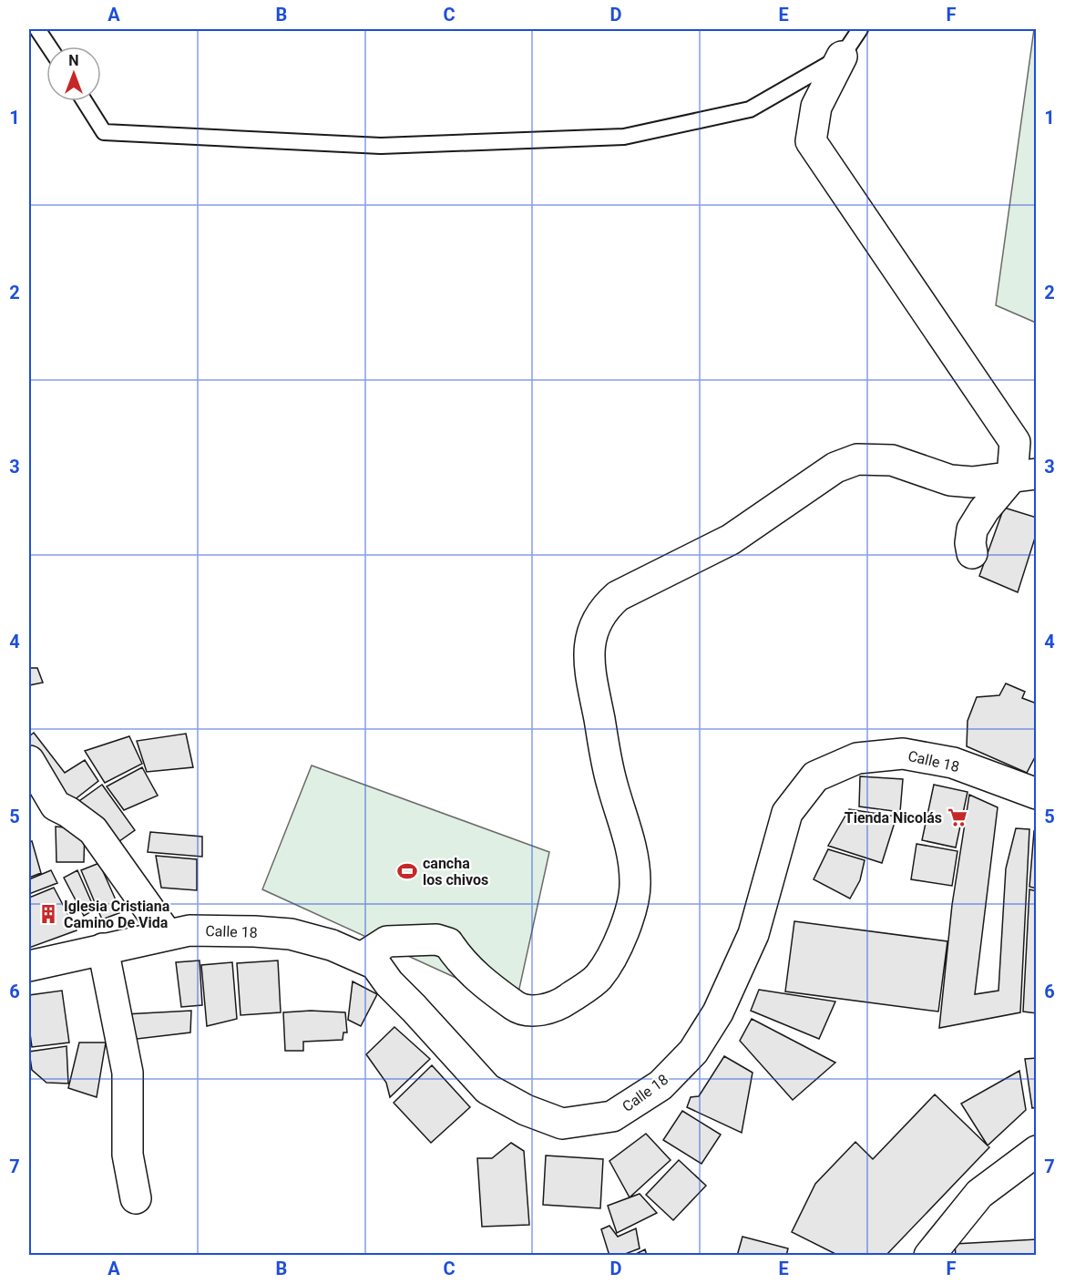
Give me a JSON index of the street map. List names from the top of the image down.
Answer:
{
  "streets": {
    "street": ["Calle 18"]
  },
  "places": {
    "supermarket": ["Tienda Nicolás"],
    "sports": ["cancha los chivos"],
    "building": ["Iglesia Cristiana Camino De Vida"]
  },
  "north": "top",
  "grid": {
    "columns": [
      "A",
      "B",
      "C",
      "D",
      "E",
      "F"
    ],
    "rows": [
      "1",
      "2",
      "3",
      "4",
      "5",
      "6",
      "7"
    ]
  }
}
